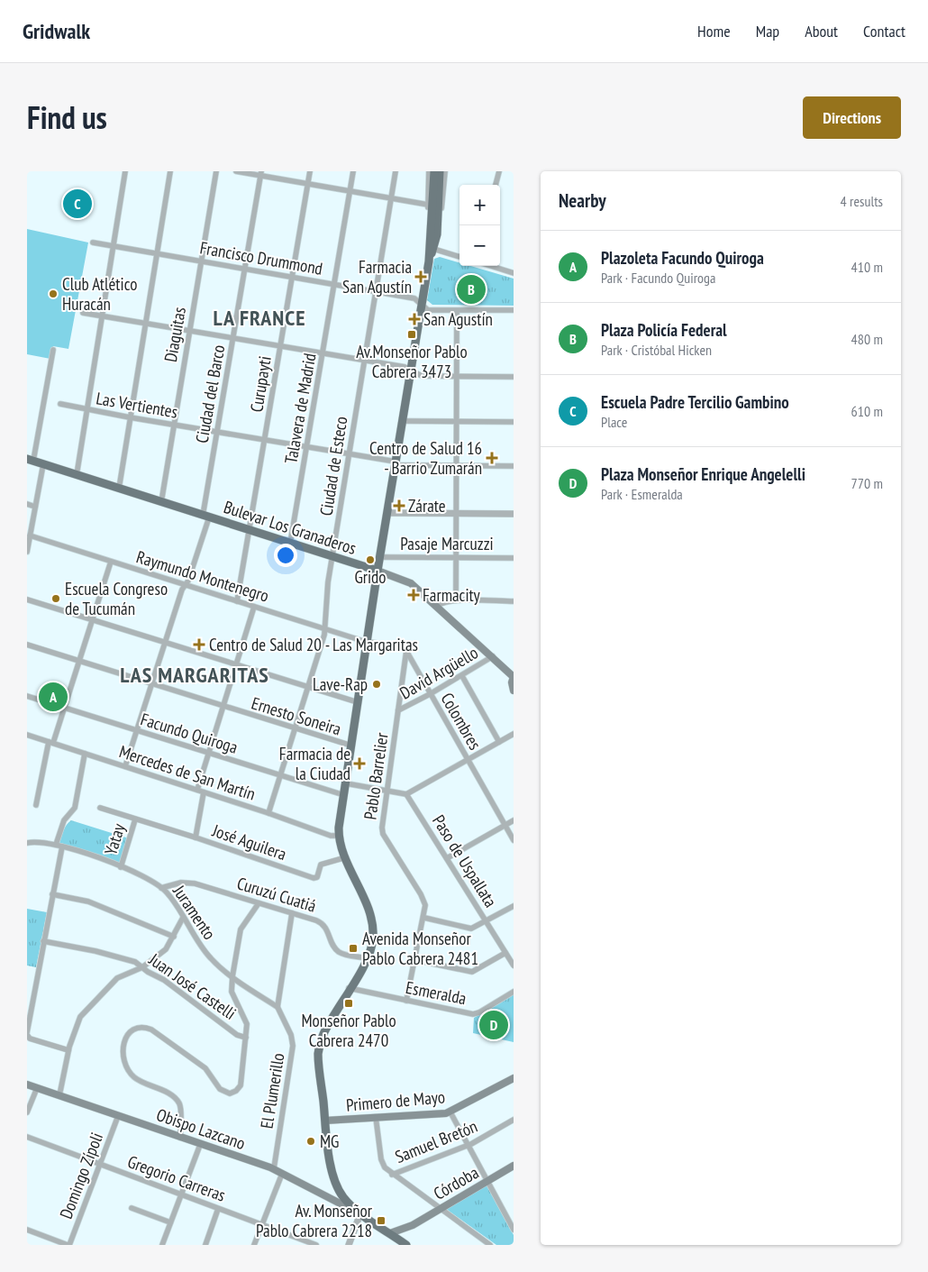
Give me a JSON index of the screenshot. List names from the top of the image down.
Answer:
{
  "streets": {
    "main road": [
      "Bulevar Los Granaderos",
      "Primero de Mayo",
      "Obispo Lazcano",
      "Córdoba"
    ],
    "street": [
      "Francisco Drummond",
      "Diaguitas",
      "Curupayti",
      "Ciudad del Barco",
      "Las Vertientes",
      "Talavera de Madrid",
      "Ciudad de Esteco",
      "Pasaje Marcuzzi",
      "Raymundo Montenegro",
      "David Argüello",
      "Ernesto Soneira",
      "Colombres",
      "Facundo Quiroga",
      "Mercedes de San Martín",
      "Pablo Barrelier",
      "Yatay",
      "José Aguilera",
      "Paso de Uspallata",
      "Curuzú Cuatiá",
      "Juramento",
      "Juan José Castelli",
      "Esmeralda",
      "El Plumerillo",
      "Samuel Bretón",
      "Domingo Zípoli",
      "Gregorio Carreras"
    ]
  },
  "crossings": [
    ["Francisco Drummond", "Diaguitas"],
    ["Francisco Drummond", "Curupayti"],
    ["Francisco Drummond", "Ciudad del Barco"],
    ["Francisco Drummond", "Talavera de Madrid"],
    ["Francisco Drummond", "Ciudad de Esteco"],
    ["Diaguitas", "Las Vertientes"],
    ["Diaguitas", "Bulevar Los Granaderos"],
    ["Curupayti", "Las Vertientes"],
    ["Curupayti", "Bulevar Los Granaderos"],
    ["Curupayti", "Raymundo Montenegro"],
    ["Ciudad del Barco", "Las Vertientes"],
    ["Ciudad del Barco", "Bulevar Los Granaderos"],
    ["Ciudad del Barco", "Raymundo Montenegro"],
    ["Ciudad del Barco", "Ernesto Soneira"],
    ["Ciudad del Barco", "Facundo Quiroga"],
    ["Ciudad del Barco", "Mercedes de San Martín"],
    ["Las Vertientes", "Talavera de Madrid"],
    ["Las Vertientes", "Ciudad de Esteco"],
    ["Talavera de Madrid", "Bulevar Los Granaderos"],
    ["Ciudad de Esteco", "Bulevar Los Granaderos"],
    ["Ciudad de Esteco", "Raymundo Montenegro"],
    ["Ciudad de Esteco", "Ernesto Soneira"],
    ["Ciudad de Esteco", "Facundo Quiroga"],
    ["Ciudad de Esteco", "Mercedes de San Martín"],
    ["Bulevar Los Granaderos", "David Argüello"],
    ["David Argüello", "Colombres"],
    ["David Argüello", "Pablo Barrelier"],
    ["Colombres", "Pablo Barrelier"],
    ["Pablo Barrelier", "Esmeralda"],
    ["Yatay", "José Aguilera"],
    ["Yatay", "Juramento"],
    ["Curuzú Cuatiá", "Juramento"],
    ["Juramento", "El Plumerillo"],
    ["El Plumerillo", "Obispo Lazcano"],
    ["Obispo Lazcano", "Domingo Zípoli"],
    ["Domingo Zípoli", "Gregorio Carreras"]
  ],
  "districts": ["LA FRANCE", "LAS MARGARITAS"],
  "places": {
    "health": [
      "Farmacia San Agustín",
      "San Agustín",
      "Centro de Salud 16 - Barrio Zumarán",
      "Zárate",
      "Farmacity",
      "Centro de Salud 20 - Las Margaritas",
      "Farmacia de la Ciudad"
    ],
    "other": [
      "Club Atlético Huracán",
      "Grido",
      "Escuela Congreso de Tucumán",
      "Lave-Rap",
      "MG"
    ],
    "transit": [
      "Av.Monseñor Pablo Cabrera 3473",
      "Avenida Monseñor Pablo Cabrera 2481",
      "Monseñor Pablo Cabrera 2470",
      "Av. Monseñor Pablo Cabrera 2218"
    ]
  },
  "page": {
    "header": "Gridwalk",
    "nav": [
      "Home",
      "Map",
      "About",
      "Contact"
    ],
    "title": "Find us",
    "buttons": "Directions",
    "heading": ["Nearby", "4 results"],
    "map_buttons": ["+", "−"],
    "pins": [
      "C",
      "B",
      "A",
      "D"
    ],
    "list": [
      {
        "mark": "A",
        "name": "Plazoleta Facundo Quiroga",
        "note": "Park · Facundo Quiroga",
        "value": "410 m"
      },
      {
        "mark": "B",
        "name": "Plaza Policía Federal",
        "note": "Park · Cristóbal Hicken",
        "value": "480 m"
      },
      {
        "mark": "C",
        "name": "Escuela Padre Tercilio Gambino",
        "note": "Place",
        "value": "610 m"
      },
      {
        "mark": "D",
        "name": "Plaza Monseñor Enrique Angelelli",
        "note": "Park · Esmeralda",
        "value": "770 m"
      }
    ]
  }
}
